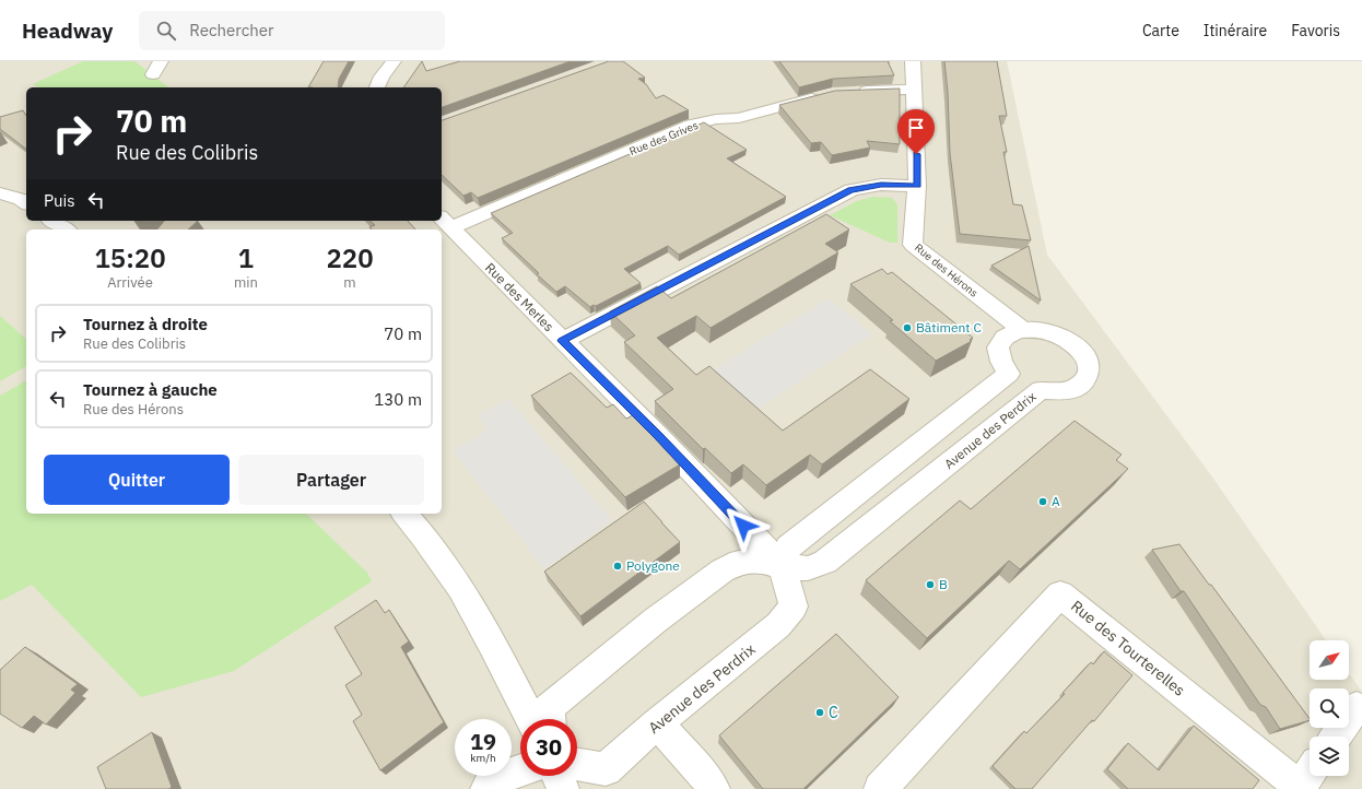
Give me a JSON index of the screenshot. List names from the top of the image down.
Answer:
{
  "streets": {
    "street": [
      "Rue des Grives",
      "Rue des Hérons",
      "Rue des Merles",
      "Avenue des Perdrix",
      "Rue des Tourterelles"
    ]
  },
  "crossings": [
    ["Rue des Grives", "Rue des Merles"],
    ["Rue des Hérons", "Avenue des Perdrix"],
    ["Rue des Merles", "Avenue des Perdrix"]
  ],
  "places": [
    "Bâtiment C",
    "A",
    "Polygone",
    "B",
    "C"
  ],
  "north": "top right",
  "page": {
    "header": "Headway",
    "search": "Rechercher",
    "nav": ["Carte", "Itinéraire", "Favoris"],
    "turn": ["70 m", "Rue des Colibris"],
    "then": "Puis",
    "eta": [
      "15:20",
      "Arrivée",
      "1",
      "min",
      "220",
      "m"
    ],
    "list": [
      {
        "name": "Tournez à droite",
        "note": "Rue des Colibris",
        "value": "70 m"
      },
      {
        "name": "Tournez à gauche",
        "note": "Rue des Hérons",
        "value": "130 m"
      }
    ],
    "buttons": ["Quitter", "Partager"],
    "speed": "19 km/h",
    "limit": "30"
  }
}
